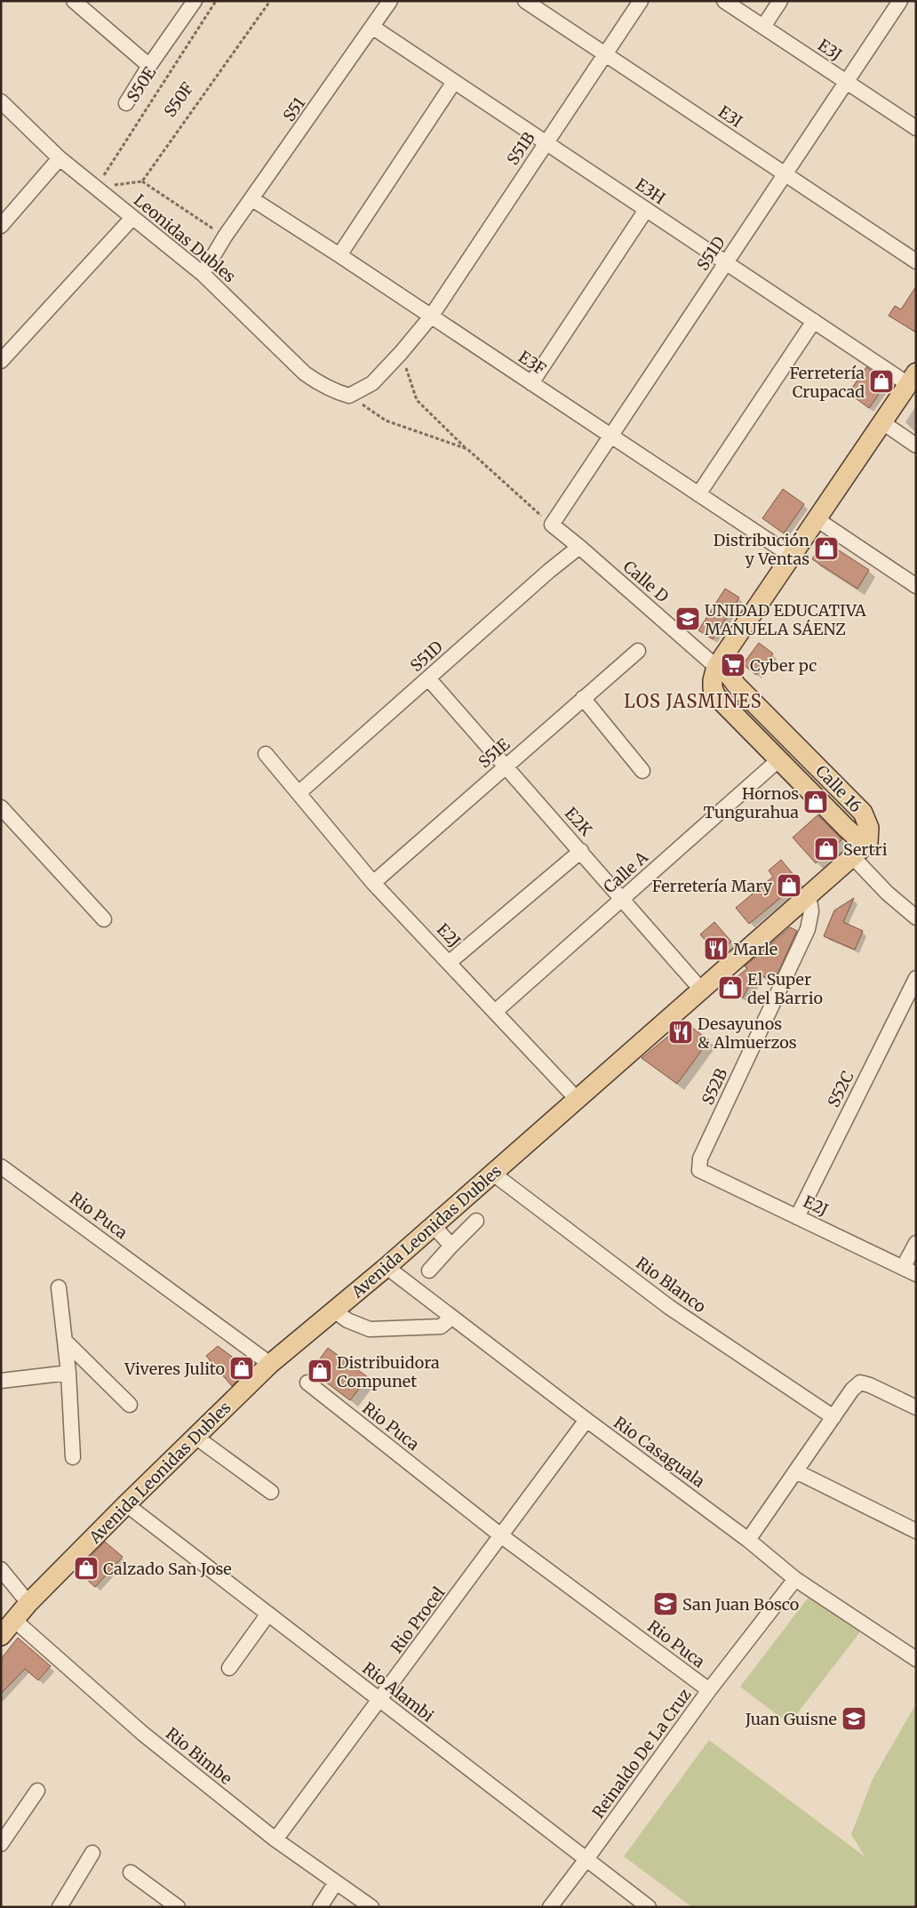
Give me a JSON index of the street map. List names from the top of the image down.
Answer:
{
  "streets": {
    "main road": ["Calle 16", "Avenida Leonidas Dubles"],
    "street": [
      "E3J",
      "S51",
      "E3I",
      "S51B",
      "E3H",
      "Leonidas Dubles",
      "S51D",
      "E3F",
      "Calle D",
      "S51E",
      "E2K",
      "Calle A",
      "E2J",
      "S52B",
      "S52C",
      "Rio Puca",
      "Rio Blanco",
      "Rio Casaguala",
      "Rio Procel",
      "Rio Alambi",
      "Reinaldo De La Cruz",
      "Rio Bimbe"
    ],
    "path": ["S50E", "S50F"]
  },
  "crossings": [
    ["E3J", "S51D"],
    ["S50E", "Leonidas Dubles"],
    ["S51", "E3H"],
    ["S51", "Leonidas Dubles"],
    ["S51", "E3F"],
    ["E3I", "S51B"],
    ["E3I", "S51D"],
    ["S51B", "E3H"],
    ["S51B", "Leonidas Dubles"],
    ["S51B", "E3F"],
    ["E3H", "S51D"],
    ["S51D", "E3F"],
    ["S51D", "Calle D"],
    ["S51D", "E2K"],
    ["S51D", "E2J"],
    ["Calle D", "Calle 16"],
    ["S51E", "E2K"],
    ["S51E", "E2J"],
    ["Calle 16", "Calle A"],
    ["Calle 16", "Avenida Leonidas Dubles"],
    ["E2K", "Calle A"],
    ["E2K", "Avenida Leonidas Dubles"],
    ["Calle A", "E2J"],
    ["E2J", "S52B"],
    ["E2J", "S52C"],
    ["E2J", "Avenida Leonidas Dubles"],
    ["S52B", "Avenida Leonidas Dubles"],
    ["Rio Puca", "Avenida Leonidas Dubles"],
    ["Rio Puca", "Rio Procel"],
    ["Rio Puca", "Reinaldo De La Cruz"],
    ["Avenida Leonidas Dubles", "Rio Blanco"],
    ["Avenida Leonidas Dubles", "Rio Casaguala"],
    ["Avenida Leonidas Dubles", "Rio Alambi"],
    ["Avenida Leonidas Dubles", "Rio Bimbe"],
    ["Rio Casaguala", "Rio Procel"],
    ["Rio Casaguala", "Reinaldo De La Cruz"],
    ["Rio Procel", "Rio Alambi"],
    ["Rio Procel", "Rio Bimbe"],
    ["Rio Alambi", "Reinaldo De La Cruz"]
  ],
  "districts": ["LOS JASMINES"],
  "places": {
    "shop": [
      "Ferretería Crupacad",
      "Distribución y Ventas",
      "Hornos Tungurahua",
      "Sertri",
      "Ferretería Mary",
      "El Super del Barrio",
      "Viveres Julito",
      "Distribuidora Compunet",
      "Calzado San Jose"
    ],
    "school or university": ["UNIDAD EDUCATIVA MANUELA SÁENZ", "San Juan Bosco", "Juan Guisne"],
    "supermarket": ["Cyber pc"],
    "restaurant": ["Marle", "Desayunos & Almuerzos"]
  }
}
